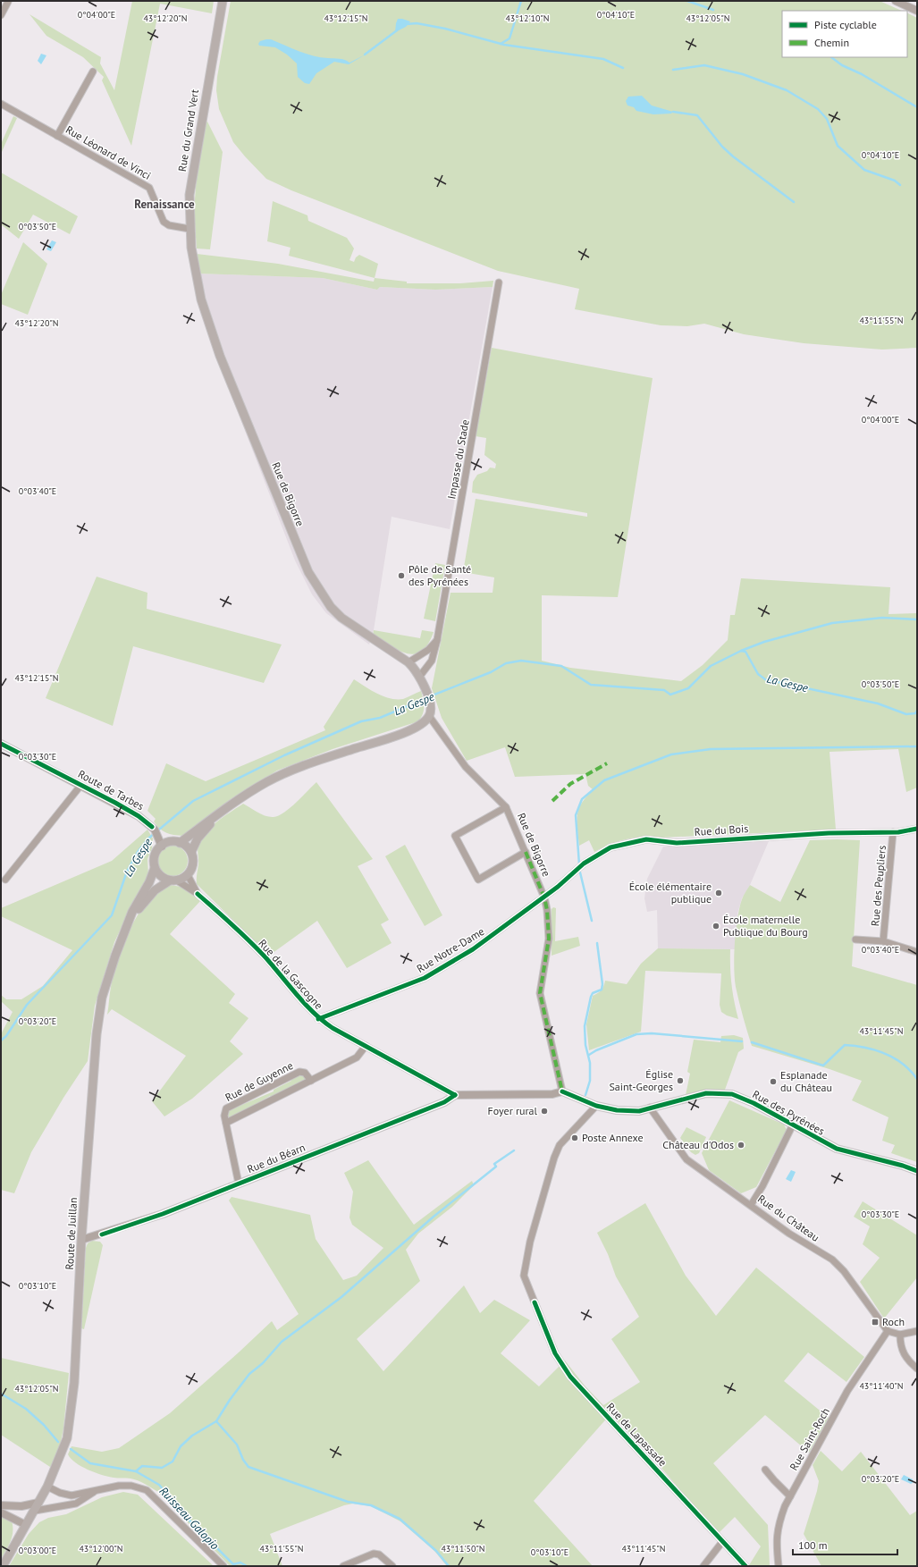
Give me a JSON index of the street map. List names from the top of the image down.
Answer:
{
  "streets": {
    "main road": ["Rue du Grand Vert", "Rue de Bigorre", "Route de Juillan"],
    "street": [
      "Rue Léonard de Vinci",
      "Impasse du Stade",
      "Route de Tarbes",
      "Rue du Bois",
      "Rue des Peupliers",
      "Rue Notre-Dame",
      "Rue de la Gascogne",
      "Rue de Guyenne",
      "Rue des Pyrénées",
      "Rue du Béarn",
      "Rue du Château",
      "Rue de Lapassade",
      "Rue Saint-Roch"
    ]
  },
  "crossings": [
    ["Rue du Grand Vert", "Rue Léonard de Vinci"],
    ["Rue du Grand Vert", "Rue de Bigorre"],
    ["Impasse du Stade", "Rue de Bigorre"],
    ["Rue de Bigorre", "Rue du Bois"],
    ["Rue de Bigorre", "Rue Notre-Dame"],
    ["Rue de Bigorre", "Rue des Pyrénées"],
    ["Rue de Bigorre", "Rue du Béarn"],
    ["Route de Tarbes", "Rue de la Gascogne"],
    ["Route de Tarbes", "Route de Juillan"],
    ["Rue du Bois", "Rue des Peupliers"],
    ["Rue du Bois", "Rue Notre-Dame"],
    ["Rue Notre-Dame", "Rue de la Gascogne"],
    ["Rue de la Gascogne", "Rue de Guyenne"],
    ["Rue de la Gascogne", "Rue du Béarn"],
    ["Rue de la Gascogne", "Route de Juillan"],
    ["Rue de Guyenne", "Rue du Béarn"],
    ["Rue des Pyrénées", "Rue du Béarn"],
    ["Rue des Pyrénées", "Rue du Château"],
    ["Rue des Pyrénées", "Rue de Lapassade"],
    ["Rue du Béarn", "Route de Juillan"],
    ["Rue du Château", "Rue Saint-Roch"]
  ],
  "districts": ["Renaissance"],
  "water": ["La Gespe", "Ruisseau Galopio"],
  "places": {
    "other": [
      "Pôle de Santé des Pyrénées",
      "École élémentaire publique",
      "École maternelle Publique du Bourg",
      "Église Saint-Georges",
      "Esplanade du Château",
      "Foyer rural",
      "Poste Annexe",
      "Château d'Odos"
    ],
    "transit": ["Roch"]
  },
  "legend": ["Piste cyclable", "Chemin"],
  "scale_bar": "100 m",
  "coordinates": [
    "0°04'00\"E",
    "0°04'10\"E",
    "43°12'20\"N",
    "43°12'15\"N",
    "43°12'10\"N",
    "43°12'05\"N",
    "0°03'50\"E",
    "43°11'55\"N",
    "0°03'40\"E",
    "0°03'30\"E",
    "0°03'20\"E",
    "43°11'45\"N",
    "0°03'10\"E",
    "43°11'40\"N",
    "43°12'00\"N",
    "43°11'50\"N",
    "0°03'00\"E"
  ]
}
